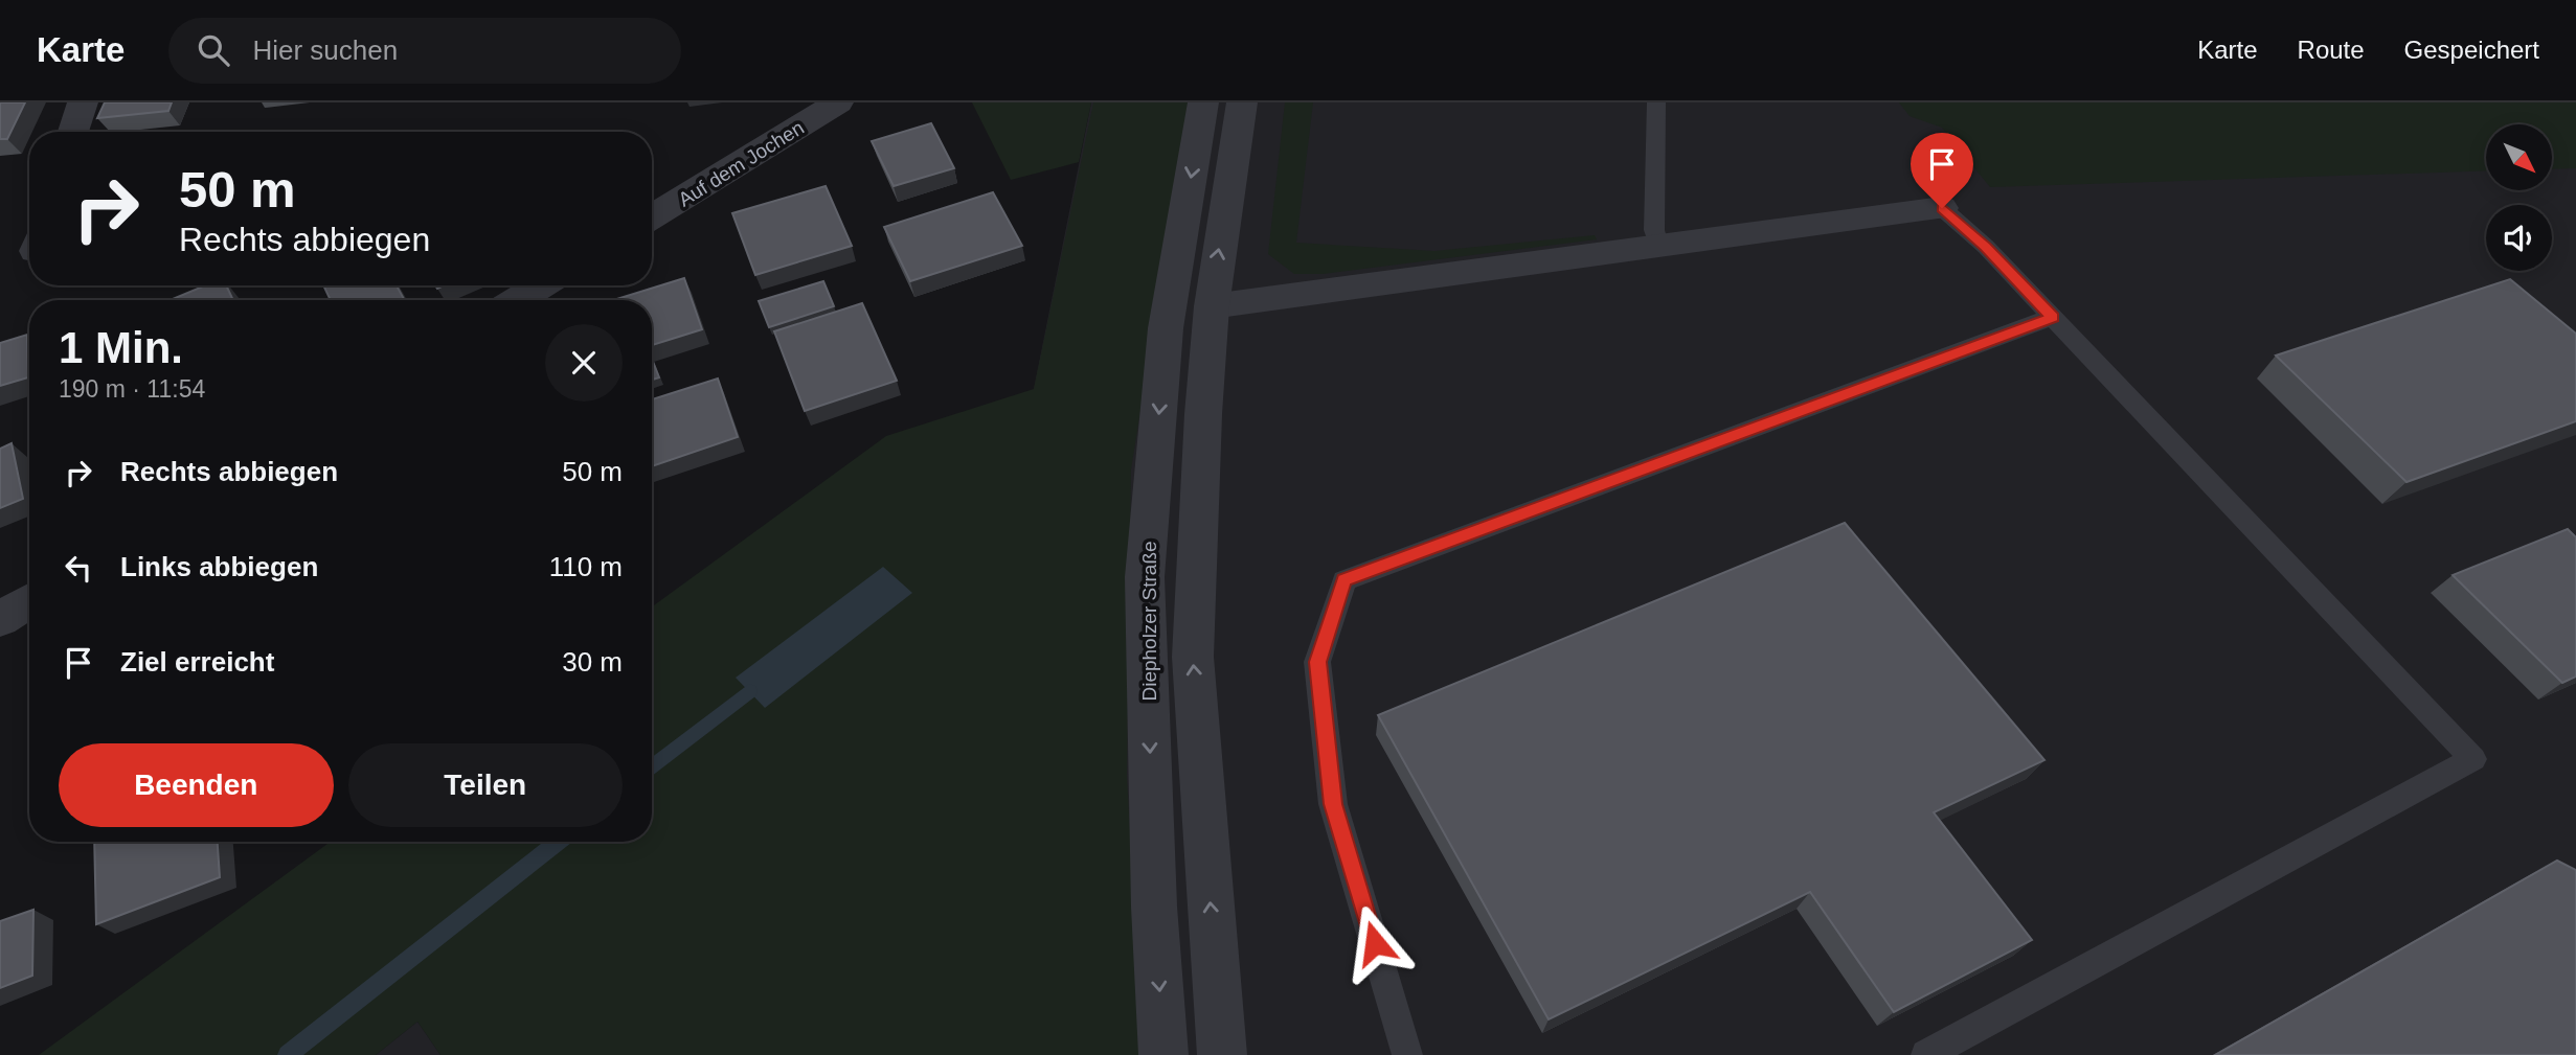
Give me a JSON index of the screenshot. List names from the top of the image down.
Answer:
{
  "streets": {
    "street": ["Auf dem Jochen", "Diepholzer Straße"]
  },
  "north": "bottom right",
  "page": {
    "header": "Karte",
    "search": "Hier suchen",
    "nav": ["Karte", "Route", "Gespeichert"],
    "turn": ["50 m", "Rechts abbiegen"],
    "heading": ["1 Min.", "190 m · 11:54"],
    "list": [
      {
        "name": "Rechts abbiegen",
        "value": "50 m"
      },
      {
        "name": "Links abbiegen",
        "value": "110 m"
      },
      {
        "name": "Ziel erreicht",
        "value": "30 m"
      }
    ],
    "buttons": ["Beenden", "Teilen"]
  }
}
